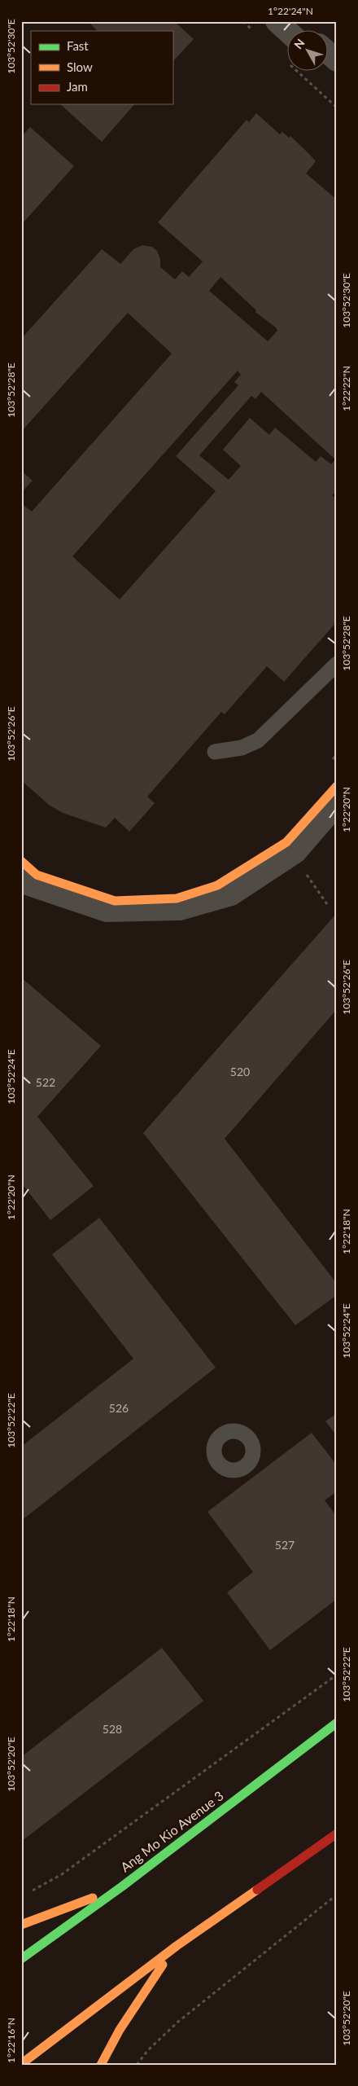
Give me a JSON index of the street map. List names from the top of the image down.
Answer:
{
  "streets": {
    "main road": ["Ang Mo Kio Avenue 3"]
  },
  "house_numbers": [
    "520",
    "522",
    "526",
    "527",
    "528"
  ],
  "legend": ["Fast", "Slow", "Jam"],
  "north": "top left",
  "coordinates": [
    "1°22'24\"N",
    "103°52'30\"E",
    "1°22'22\"N",
    "103°52'28\"E",
    "103°52'26\"E",
    "1°22'20\"N",
    "103°52'24\"E",
    "1°22'18\"N",
    "103°52'22\"E",
    "103°52'20\"E",
    "1°22'16\"N"
  ]
}
